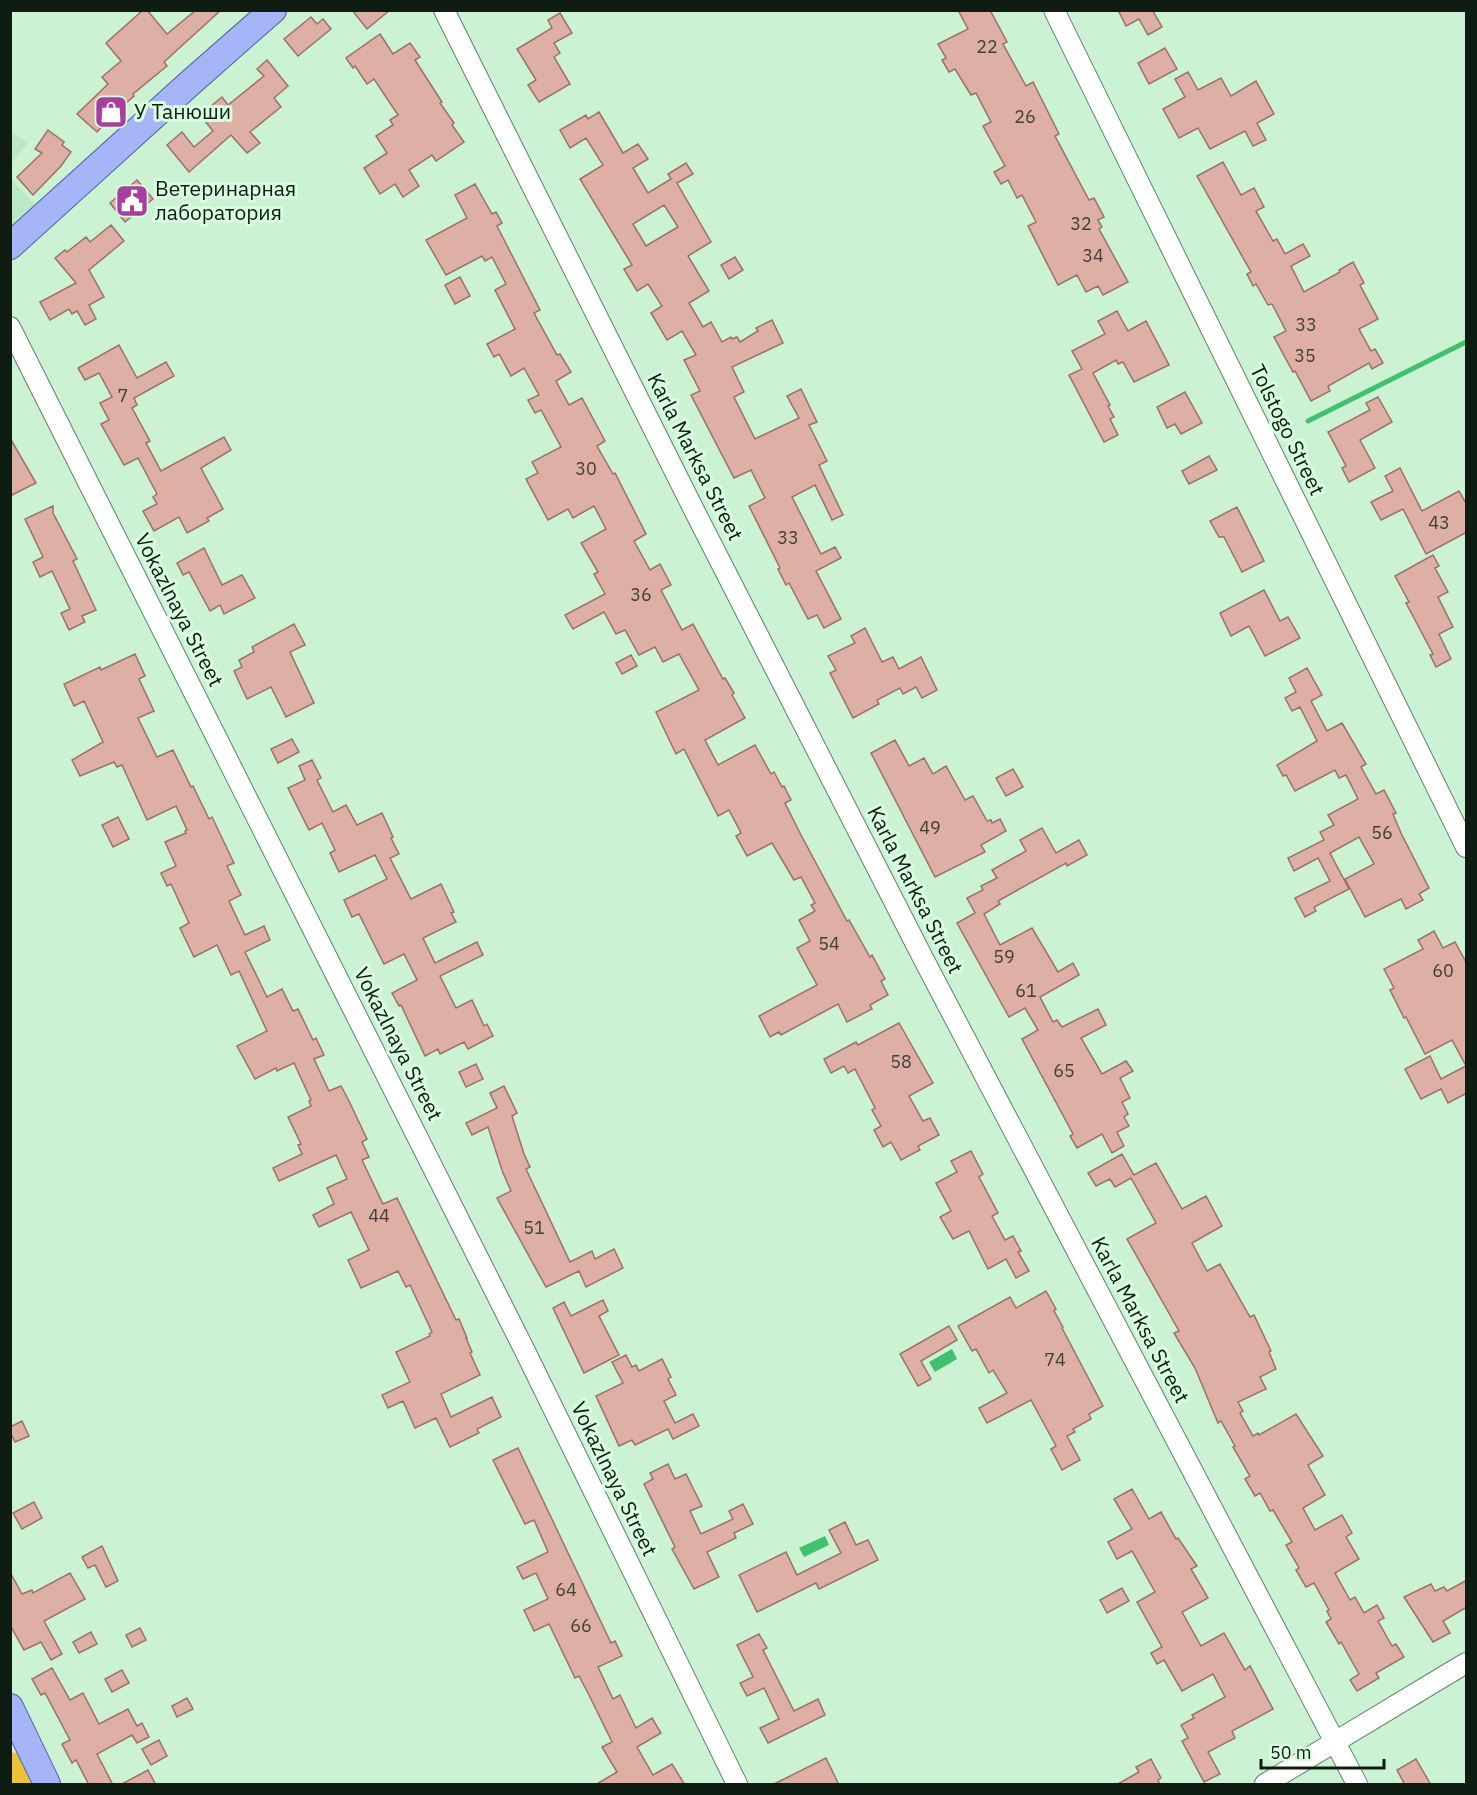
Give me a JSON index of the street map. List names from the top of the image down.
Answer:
{
  "streets": {
    "street": ["Tolstogo Street", "Karla Marksa Street", "Vokazlnaya Street"]
  },
  "places": {
    "shop": ["У Танюши"],
    "public building": ["Ветеринарная лаборатория"]
  },
  "house_numbers": [
    "22",
    "26",
    "32",
    "34",
    "33",
    "35",
    "7",
    "30",
    "43",
    "33",
    "36",
    "49",
    "56",
    "54",
    "59",
    "60",
    "61",
    "58",
    "65",
    "44",
    "51",
    "74",
    "64",
    "66"
  ],
  "scale_bar": "50 m"
}
